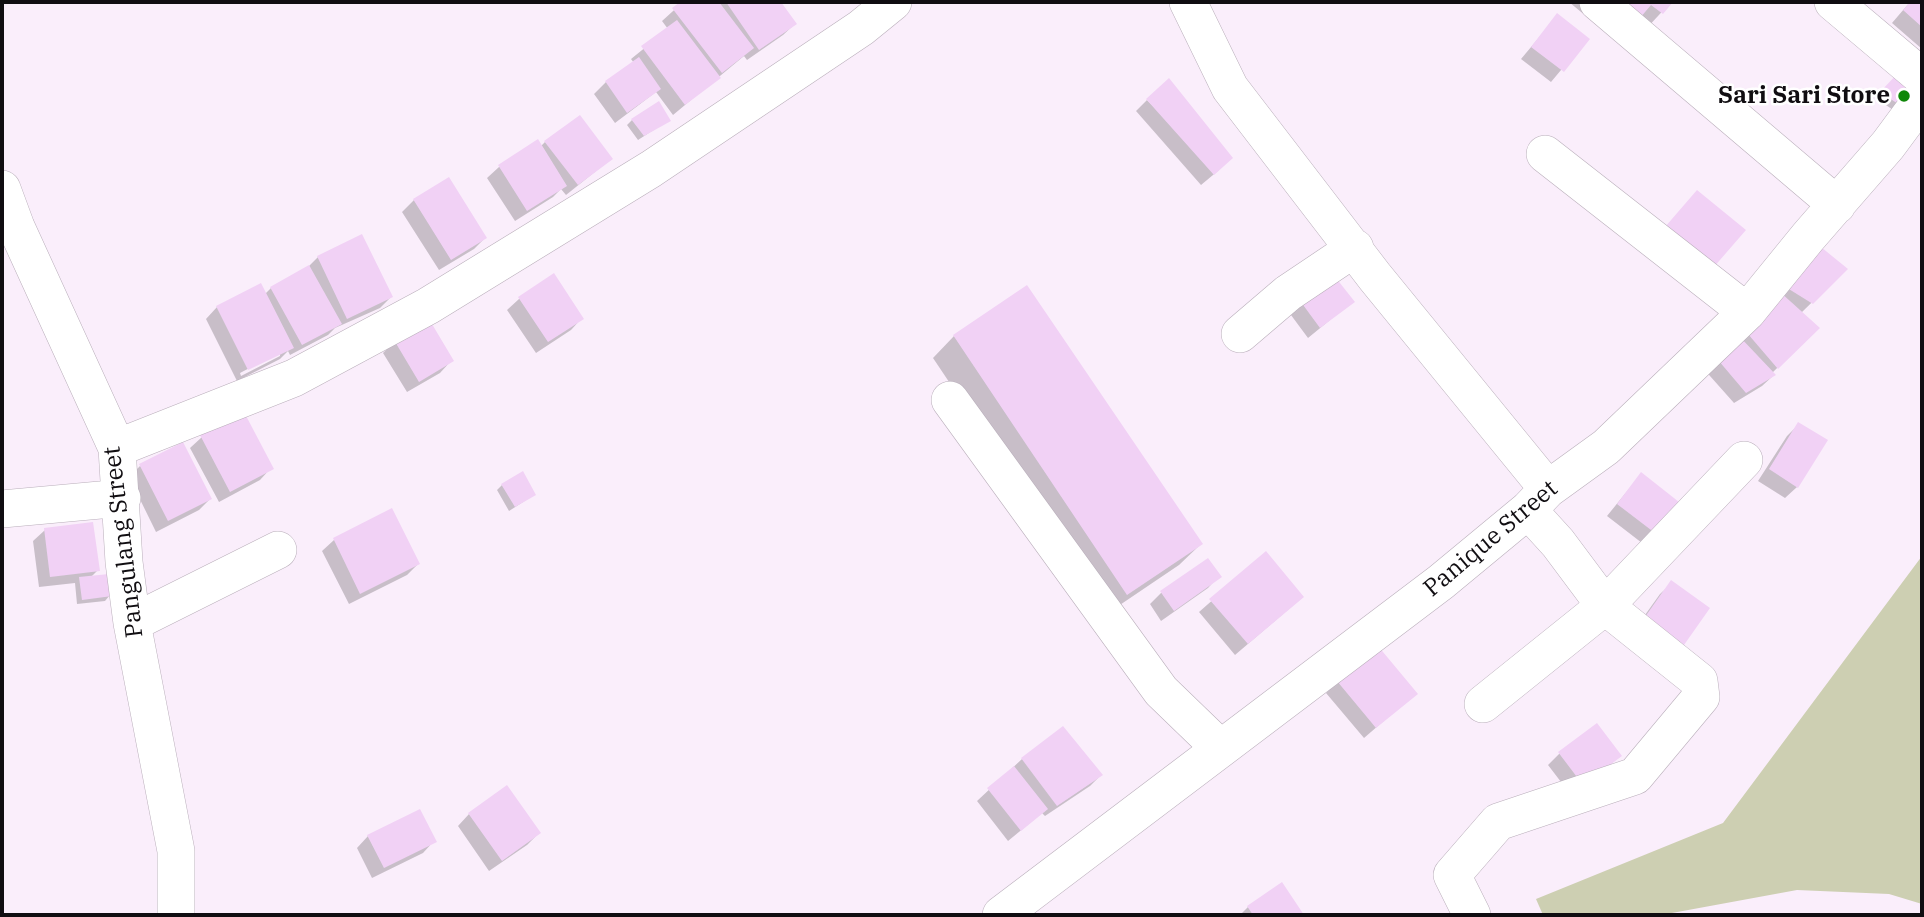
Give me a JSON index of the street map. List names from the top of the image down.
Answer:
{
  "streets": {
    "street": ["Panique Street", "Pangulang Street"]
  },
  "places": ["Sari Sari Store"]
}
